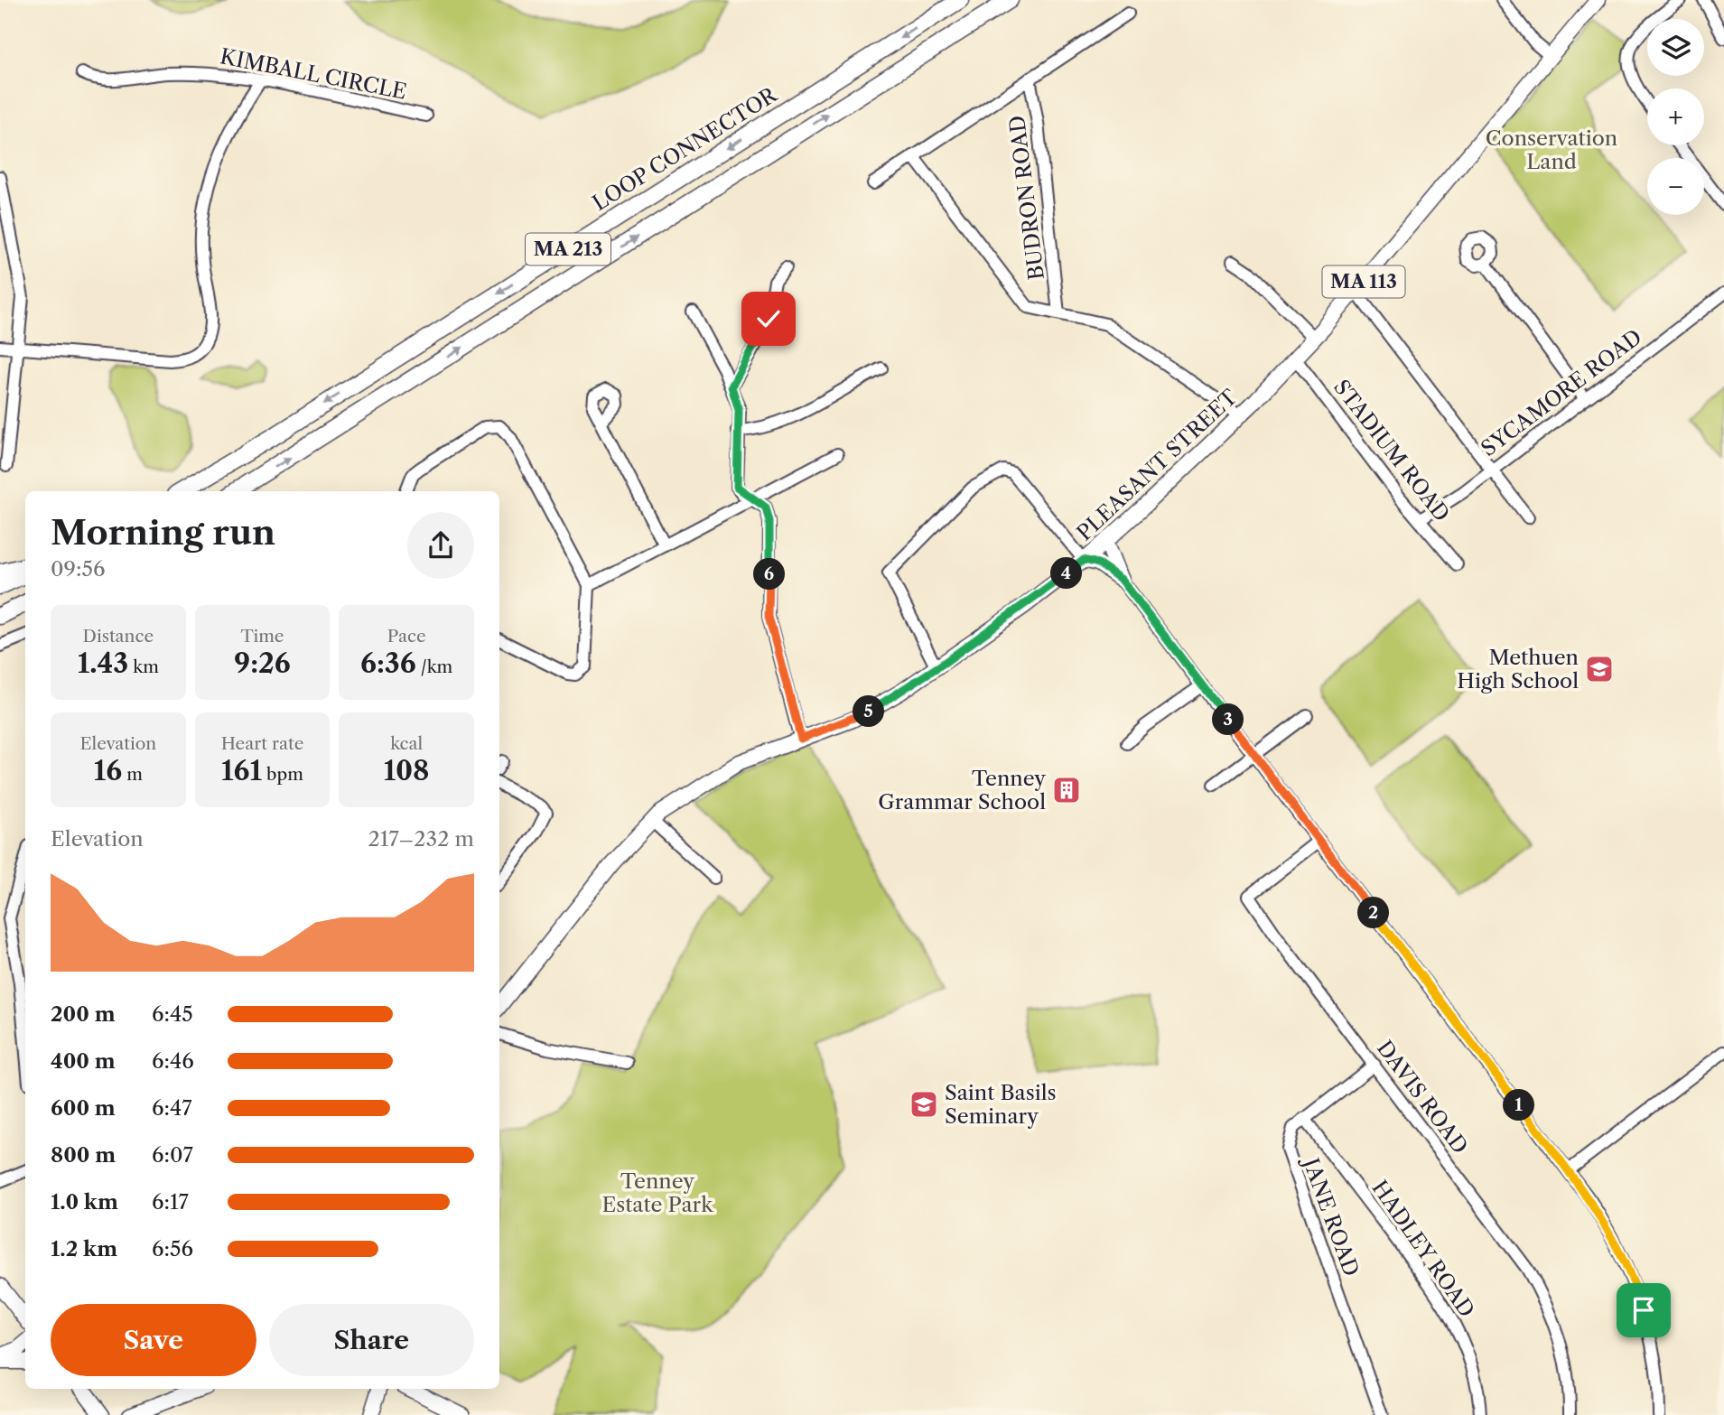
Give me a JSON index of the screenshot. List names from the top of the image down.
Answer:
{
  "streets": {
    "highway": ["LOOP CONNECTOR", "MA 213"],
    "main road": ["MA 113", "PLEASANT STREET"],
    "street": [
      "KIMBALL CIRCLE",
      "BUDRON ROAD",
      "SYCAMORE ROAD",
      "STADIUM ROAD",
      "DAVIS ROAD",
      "JANE ROAD",
      "HADLEY ROAD"
    ]
  },
  "crossings": [
    ["SYCAMORE ROAD", "STADIUM ROAD"],
    ["STADIUM ROAD", "PLEASANT STREET"],
    ["DAVIS ROAD", "JANE ROAD"],
    ["JANE ROAD", "HADLEY ROAD"]
  ],
  "parks": ["Conservation Land", "Tenney Estate Park"],
  "places": {
    "school or university": ["Methuen High School", "Saint Basils Seminary"],
    "building": ["Tenney Grammar School"]
  },
  "page": {
    "map_buttons": ["+", "−"],
    "heading": ["Morning run", "09:56"],
    "pins": [
      "4",
      "6",
      "5",
      "3",
      "2",
      "1"
    ],
    "stats": [
      ["Distance", "1.43 km"],
      ["Time", "9:26"],
      ["Pace", "6:36 /km"],
      ["Elevation", "16 m"],
      ["Heart rate", "161 bpm"],
      ["kcal", "108"]
    ],
    "chart": ["Elevation", "217–232 m"],
    "list": [
      {
        "name": "200 m",
        "note": "6:45"
      },
      {
        "name": "400 m",
        "note": "6:46"
      },
      {
        "name": "600 m",
        "note": "6:47"
      },
      {
        "name": "800 m",
        "note": "6:07"
      },
      {
        "name": "1.0 km",
        "note": "6:17"
      },
      {
        "name": "1.2 km",
        "note": "6:56"
      }
    ],
    "buttons": ["Save", "Share"]
  }
}
